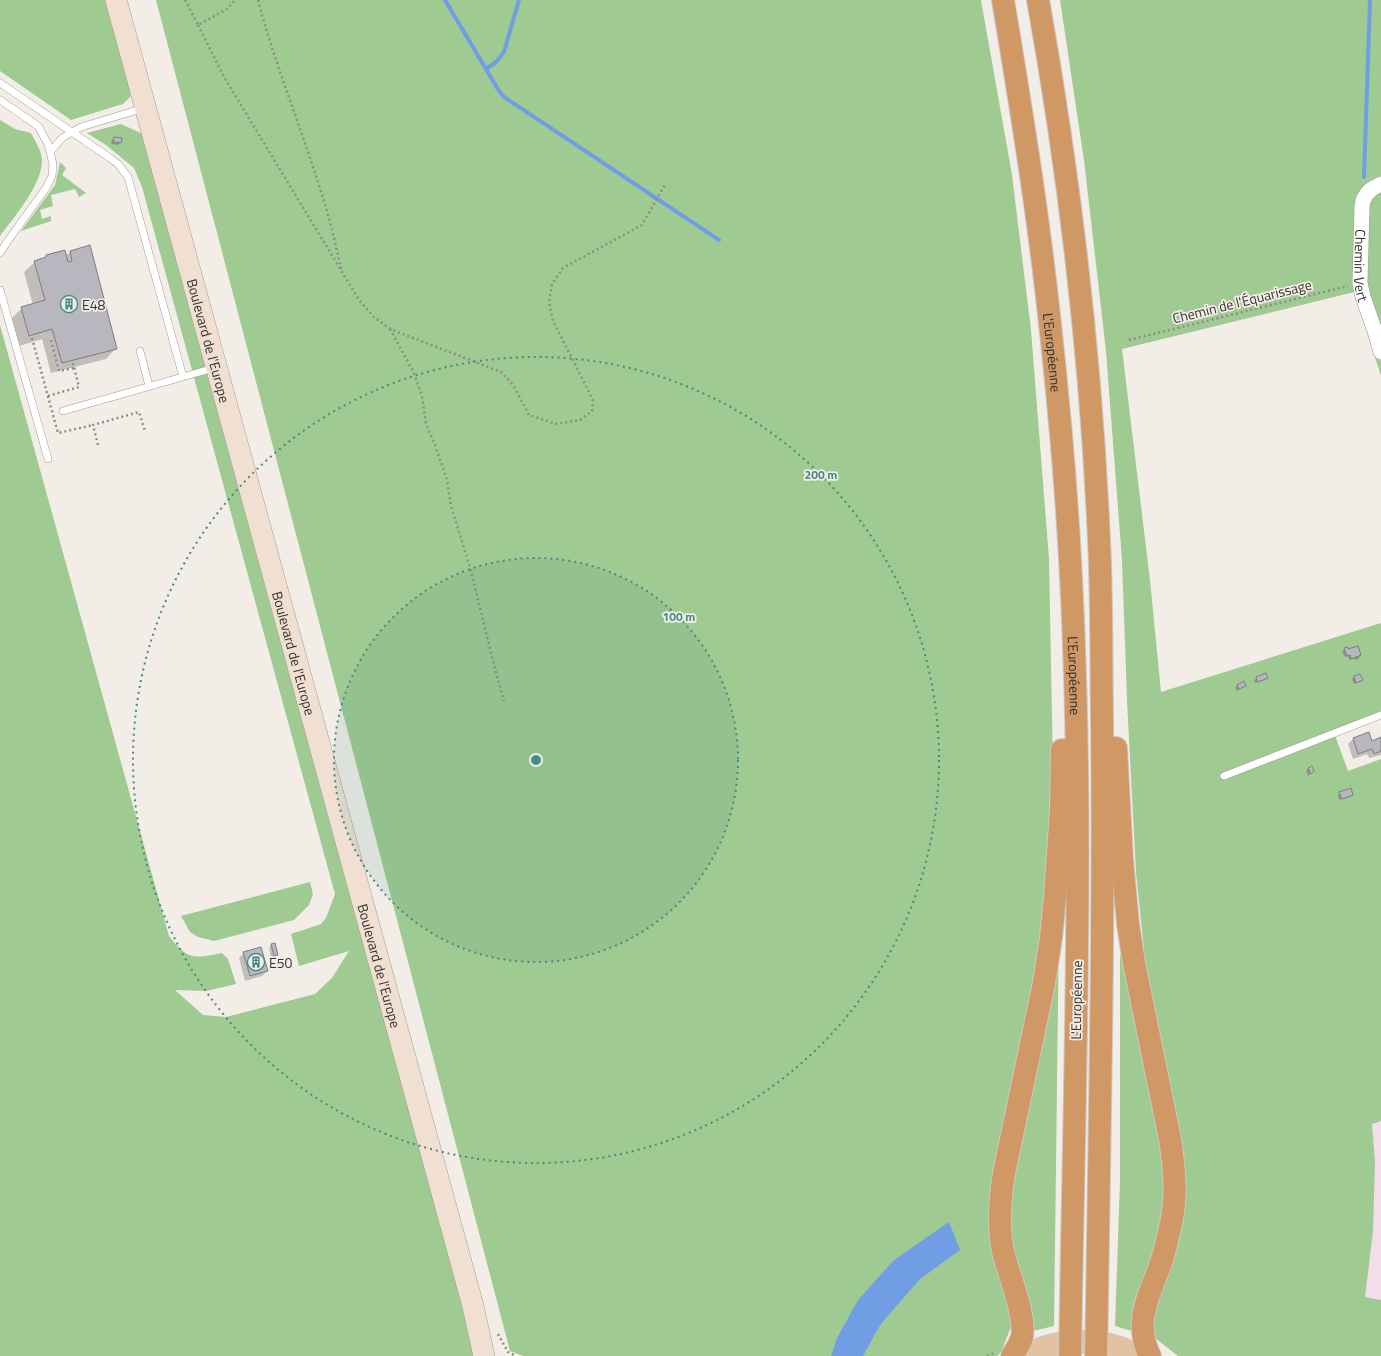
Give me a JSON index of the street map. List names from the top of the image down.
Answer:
{
  "streets": {
    "highway": ["L'Européenne"],
    "main road": ["Boulevard de l'Europe"],
    "street": ["Chemin Vert"],
    "path": ["Chemin de l'Équarissage"]
  },
  "crossings": [
    ["Chemin Vert", "Chemin de l'Équarissage"]
  ],
  "places": {
    "building": ["E48", "E50"]
  },
  "rings": ["200 m", "100 m"]
}
